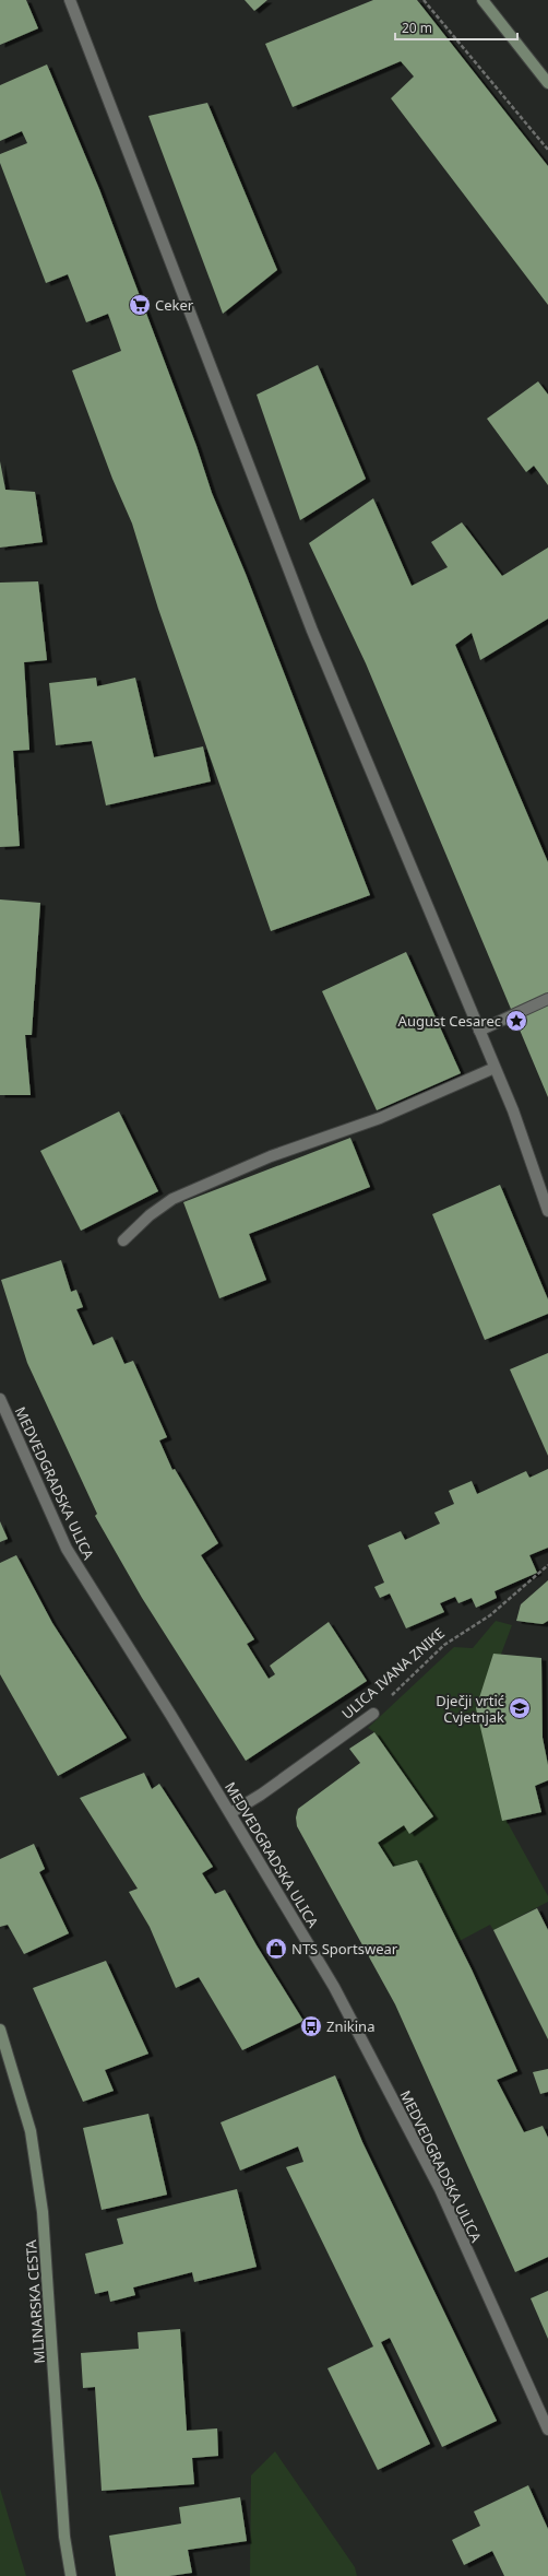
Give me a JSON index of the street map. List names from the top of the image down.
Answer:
{
  "streets": {
    "main road": ["MLINARSKA CESTA"],
    "street": ["MEDVEDGRADSKA ULICA", "ULICA IVANA ZNIKE"]
  },
  "crossings": [
    ["MEDVEDGRADSKA ULICA", "ULICA IVANA ZNIKE"]
  ],
  "places": {
    "supermarket": ["Ceker"],
    "place": ["August Cesarec"],
    "school or university": ["Dječji vrtić Cvjetnjak"],
    "shop": ["NTS Sportswear"],
    "bus stop": ["Znikina"]
  },
  "scale_bar": "20 m"
}
